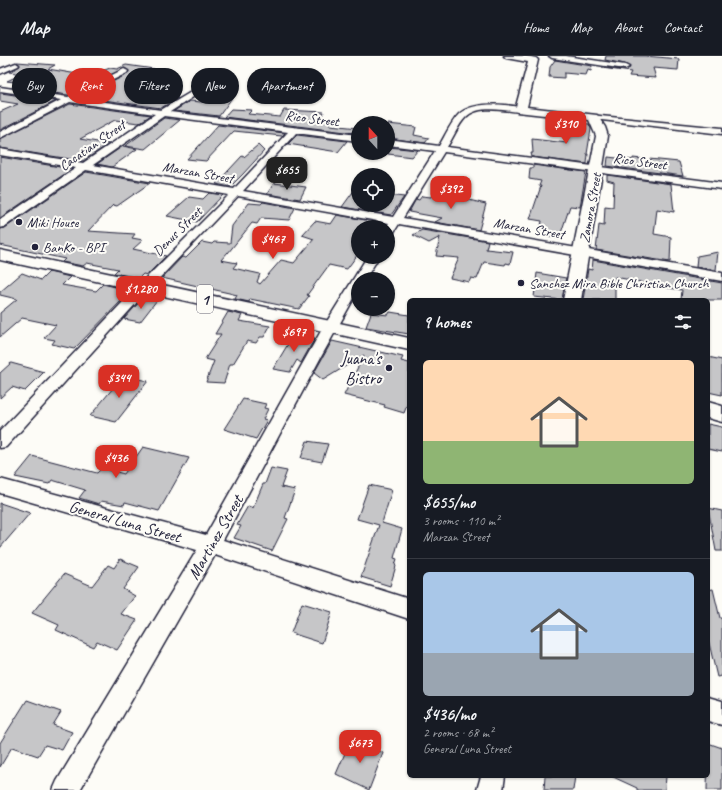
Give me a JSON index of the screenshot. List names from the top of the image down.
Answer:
{
  "streets": {
    "main road": ["Zamora Street", "1"],
    "street": [
      "Rico Street",
      "Cacatian Street",
      "Marzan Street",
      "Denus Street",
      "General Luna Street",
      "Martinez Street"
    ]
  },
  "crossings": [
    ["Rico Street", "Cacatian Street"],
    ["Rico Street", "Zamora Street"],
    ["Rico Street", "Denus Street"],
    ["Cacatian Street", "Marzan Street"],
    ["Marzan Street", "Zamora Street"],
    ["Marzan Street", "Denus Street"],
    ["Denus Street", "1"],
    ["1", "Martinez Street"],
    ["General Luna Street", "Martinez Street"]
  ],
  "places": [
    "Miki House",
    "BanKo - BPI",
    "Sanchez Mira Bible Christian Church",
    "Juana's Bistro"
  ],
  "north": "top",
  "page": {
    "header": "Map",
    "nav": [
      "Home",
      "Map",
      "About",
      "Contact"
    ],
    "chip": [
      "Buy",
      "Rent",
      "Filters",
      "New",
      "Apartment"
    ],
    "price": [
      "$310",
      "$655",
      "$392",
      "$467",
      "$1,280",
      "$697",
      "$344",
      "$436",
      "$673"
    ],
    "map_buttons": ["+", "−"],
    "heading": "9 homes",
    "list": [
      {
        "name": "$655/mo",
        "note": "3 rooms · 110 m² · Marzan Street"
      },
      {
        "name": "$436/mo",
        "note": "2 rooms · 68 m² · General Luna Street"
      }
    ]
  }
}
